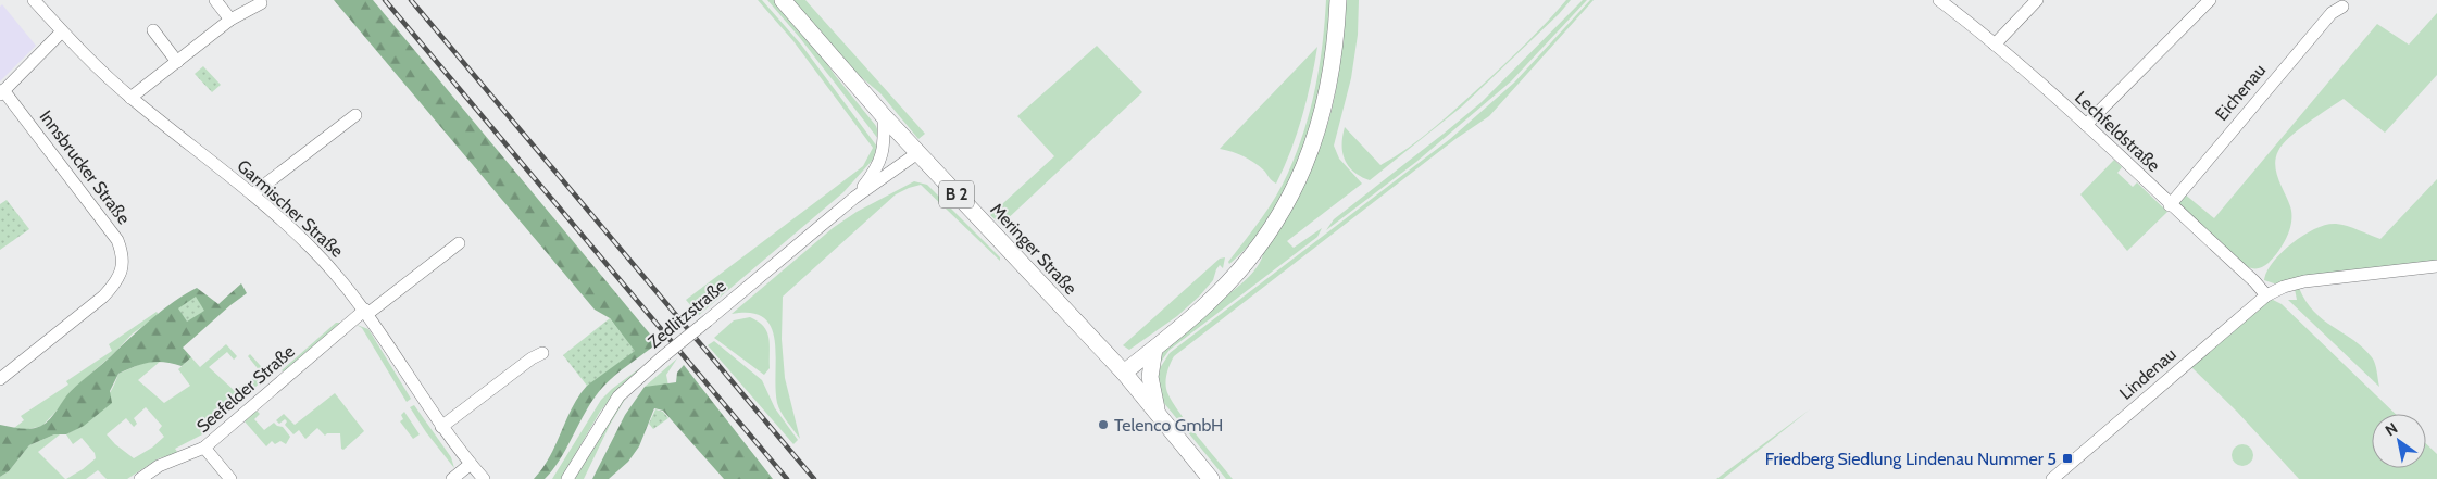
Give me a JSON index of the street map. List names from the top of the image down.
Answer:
{
  "streets": {
    "main road": ["B 2", "Meringer Straße"],
    "street": [
      "Eichenau",
      "Lechfeldstraße",
      "Innsbrucker Straße",
      "Garmischer Straße",
      "Zedlitzstraße",
      "Lindenau",
      "Seefelder Straße"
    ]
  },
  "crossings": [
    ["Eichenau", "Lechfeldstraße"],
    ["Lechfeldstraße", "Lindenau"],
    ["Innsbrucker Straße", "Garmischer Straße"],
    ["Garmischer Straße", "Seefelder Straße"],
    ["Meringer Straße", "Zedlitzstraße"]
  ],
  "places": {
    "other": ["Telenco GmbH"],
    "transit": ["Friedberg Siedlung Lindenau Nummer 5"]
  },
  "north": "top left"
}
